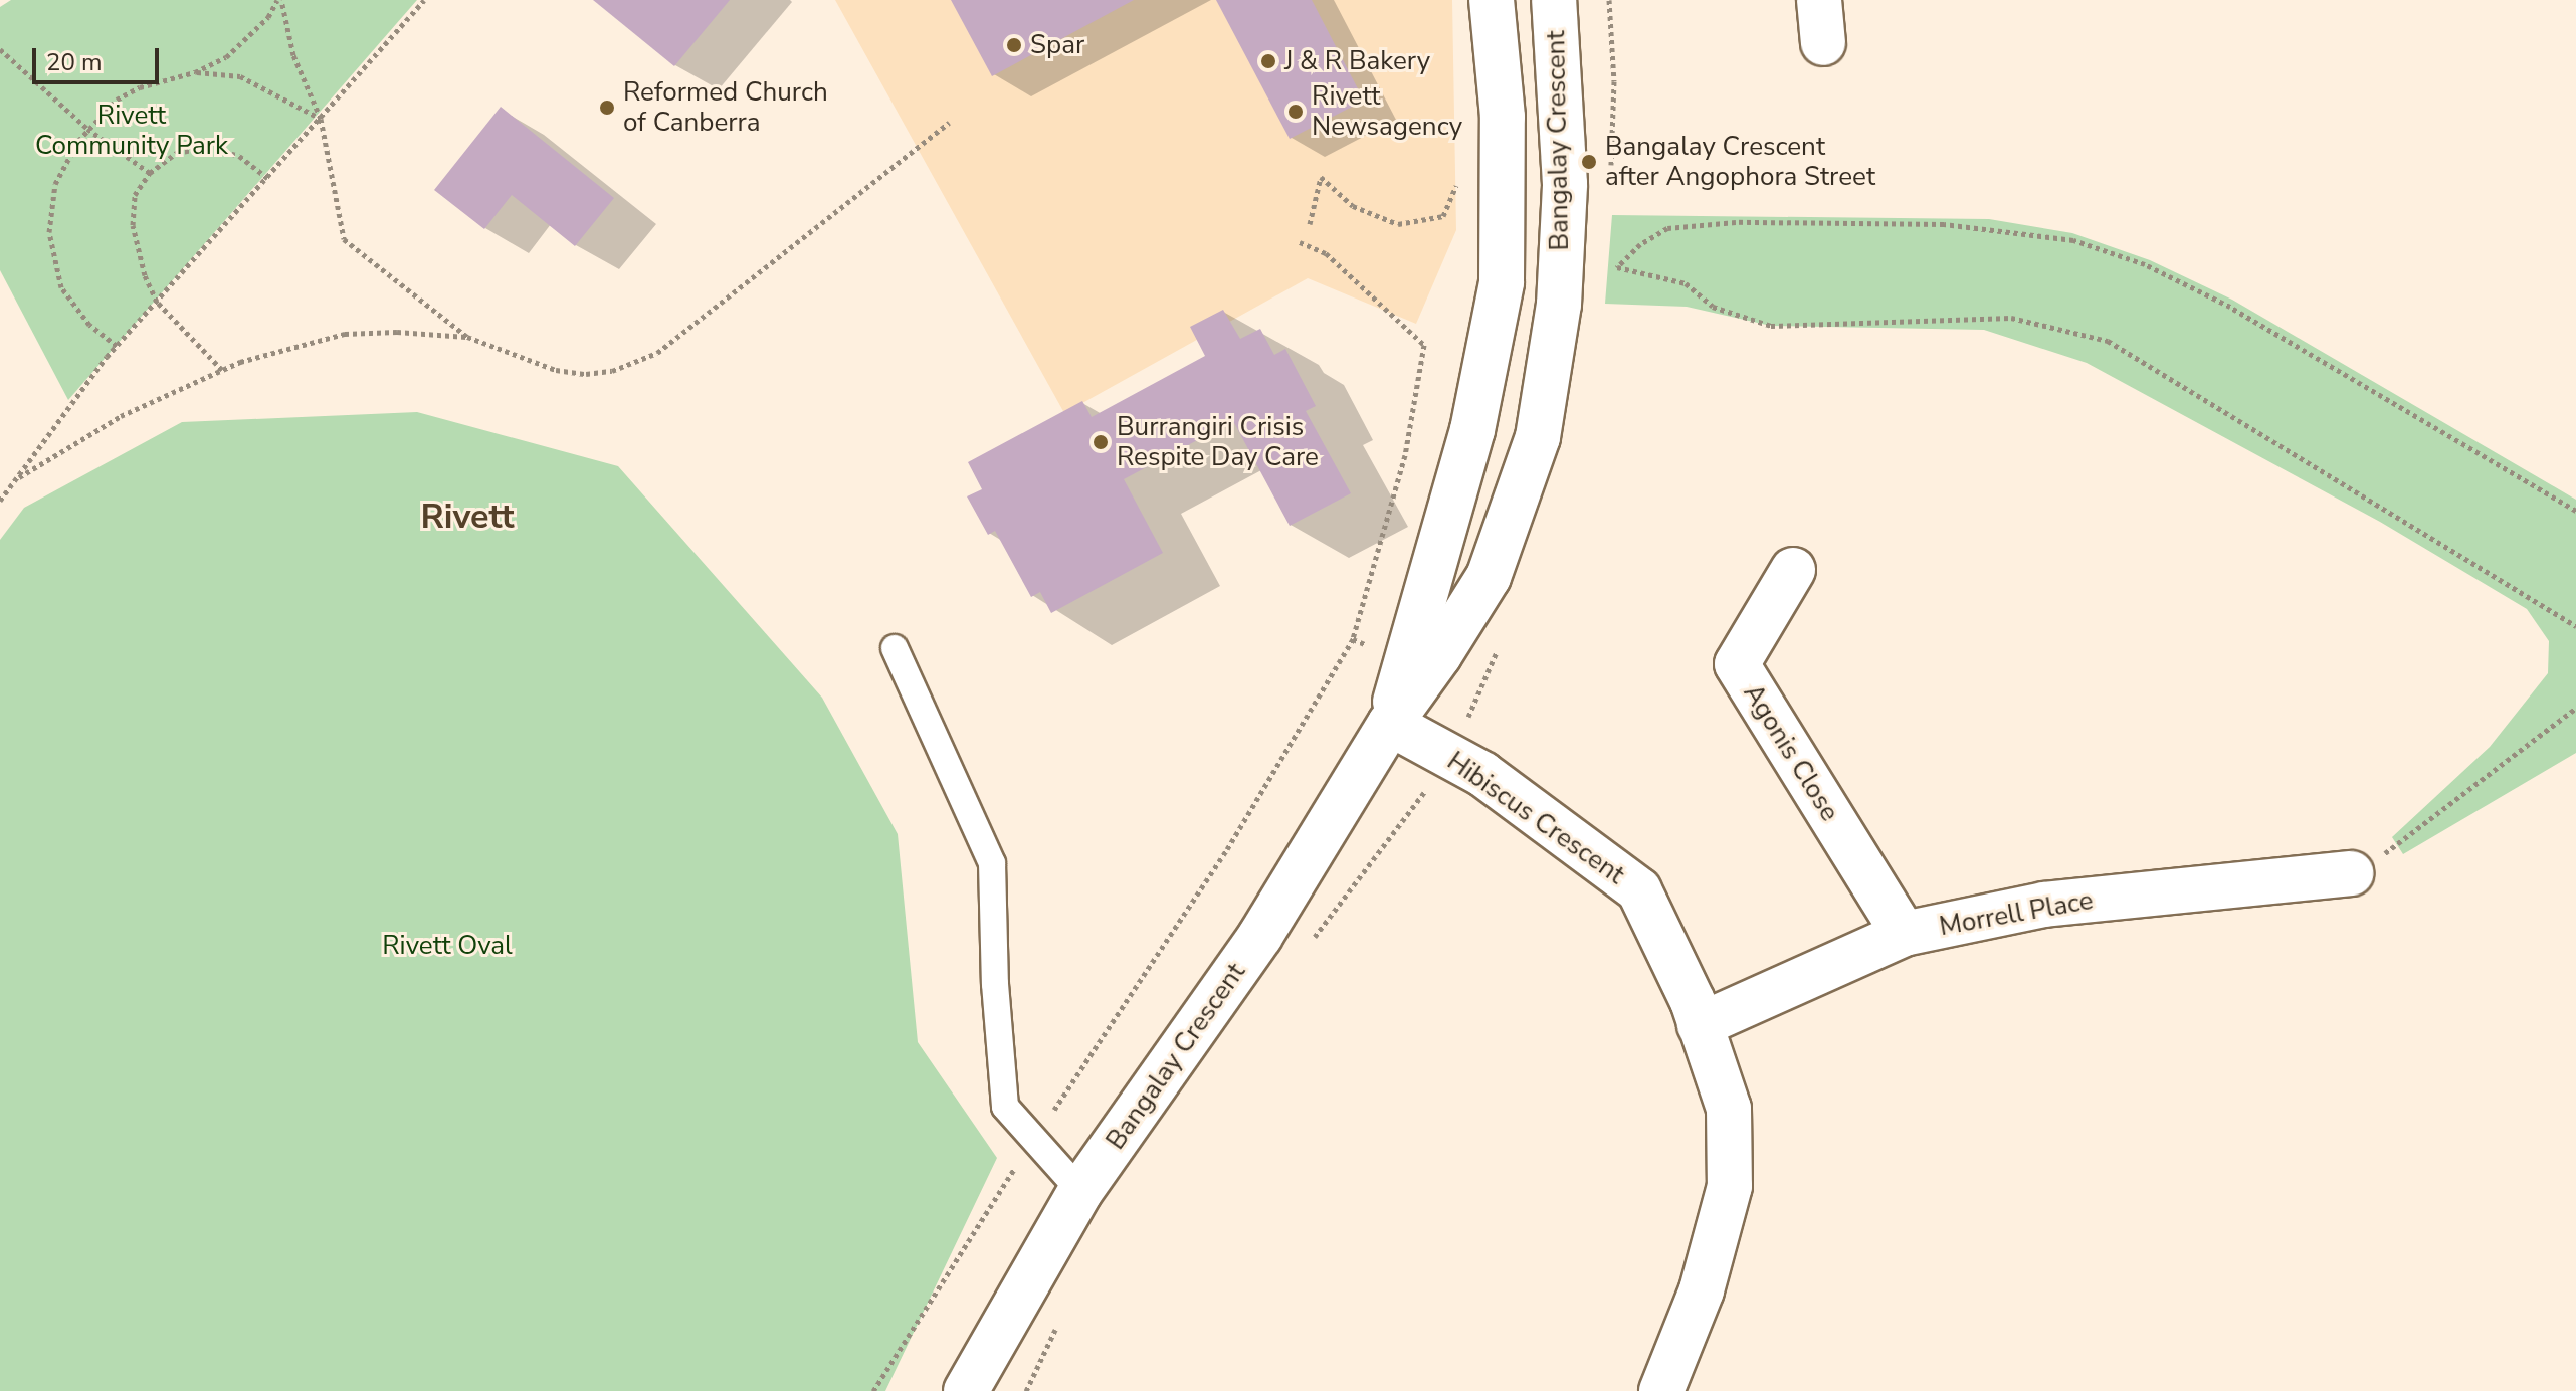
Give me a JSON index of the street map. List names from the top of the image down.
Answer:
{
  "streets": {
    "street": [
      "Bangalay Crescent",
      "Agonis Close",
      "Hibiscus Crescent",
      "Morrell Place"
    ]
  },
  "crossings": [
    ["Bangalay Crescent", "Hibiscus Crescent"],
    ["Agonis Close", "Morrell Place"],
    ["Hibiscus Crescent", "Morrell Place"]
  ],
  "districts": ["Rivett"],
  "parks": ["Rivett Community Park", "Rivett Oval"],
  "places": [
    "Spar",
    "J & R Bakery",
    "Reformed Church of Canberra",
    "Rivett Newsagency",
    "Bangalay Crescent after Angophora Street",
    "Burrangiri Crisis Respite Day Care"
  ],
  "scale_bar": "20 m"
}
